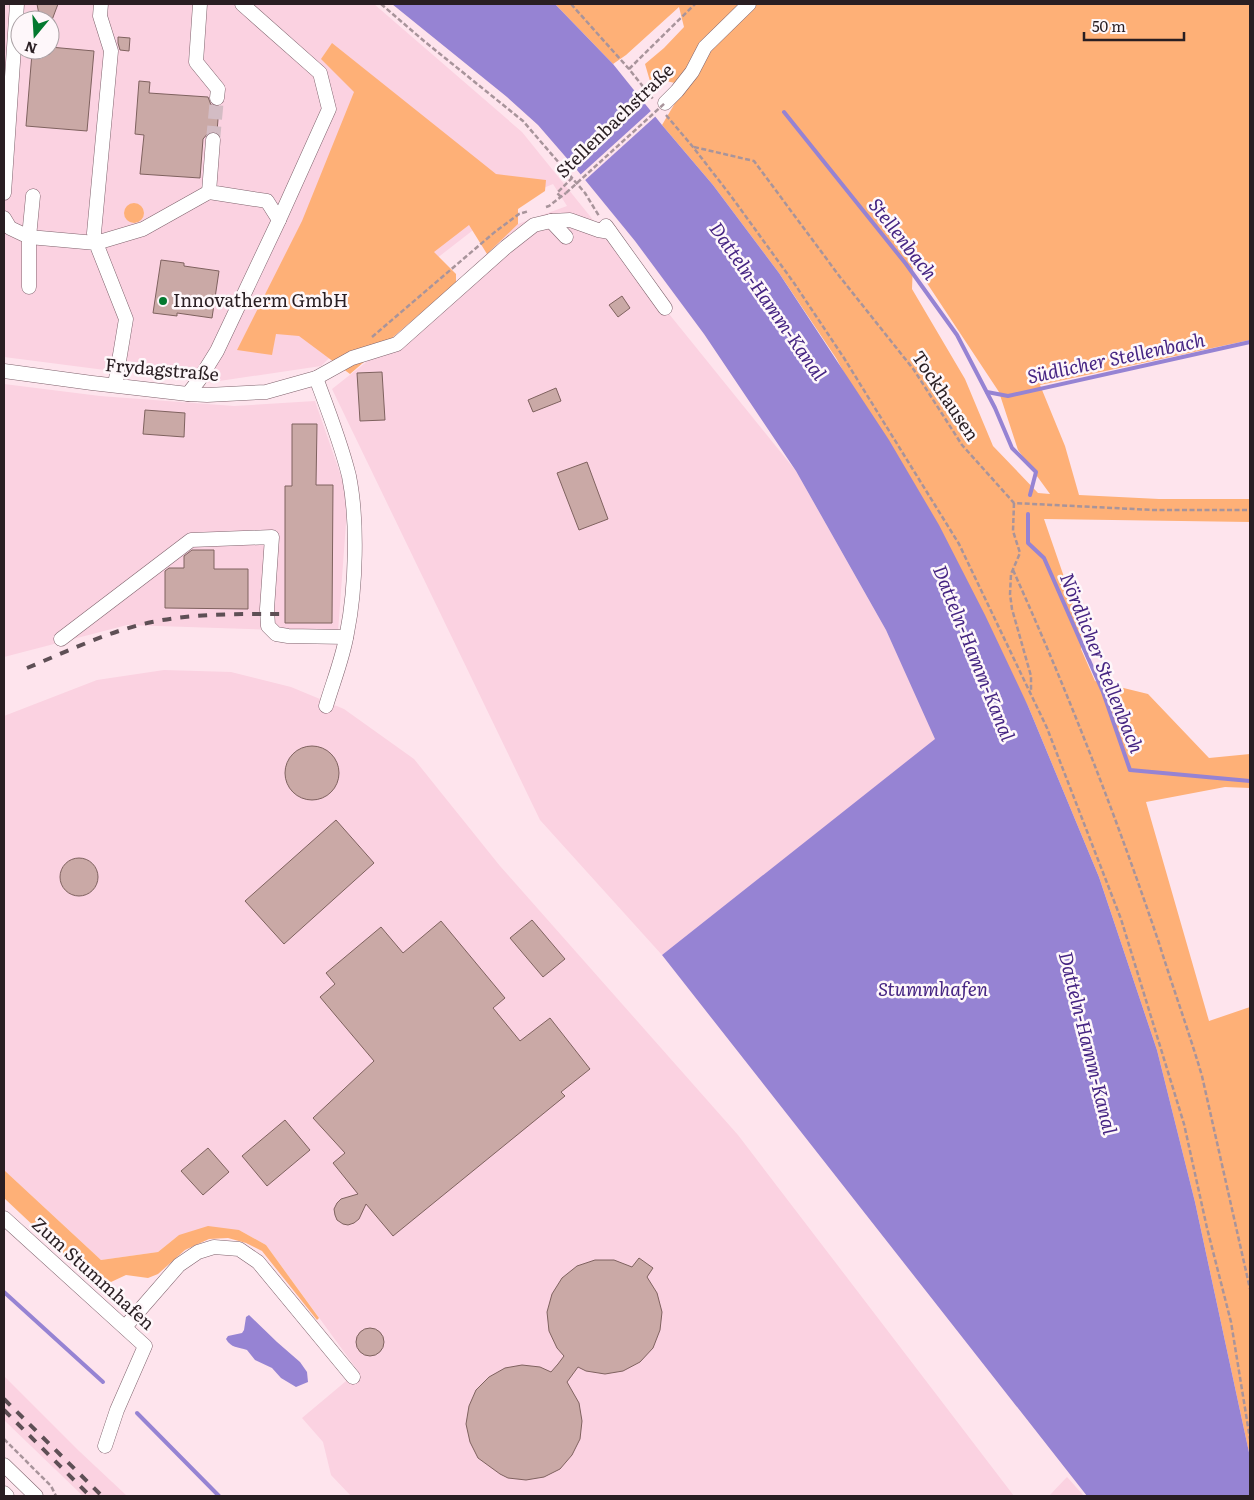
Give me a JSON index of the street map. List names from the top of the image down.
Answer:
{
  "streets": {
    "street": ["Stellenbachstraße", "Frydagstraße", "Zum Stummhafen"],
    "path": ["Tockhausen"]
  },
  "water": [
    "Stellenbach",
    "Datteln-Hamm-Kanal",
    "Südlicher Stellenbach",
    "Nördlicher Stellenbach",
    "Stummhafen"
  ],
  "places": ["Innovatherm GmbH"],
  "scale_bar": "50 m",
  "north": "bottom"
}
